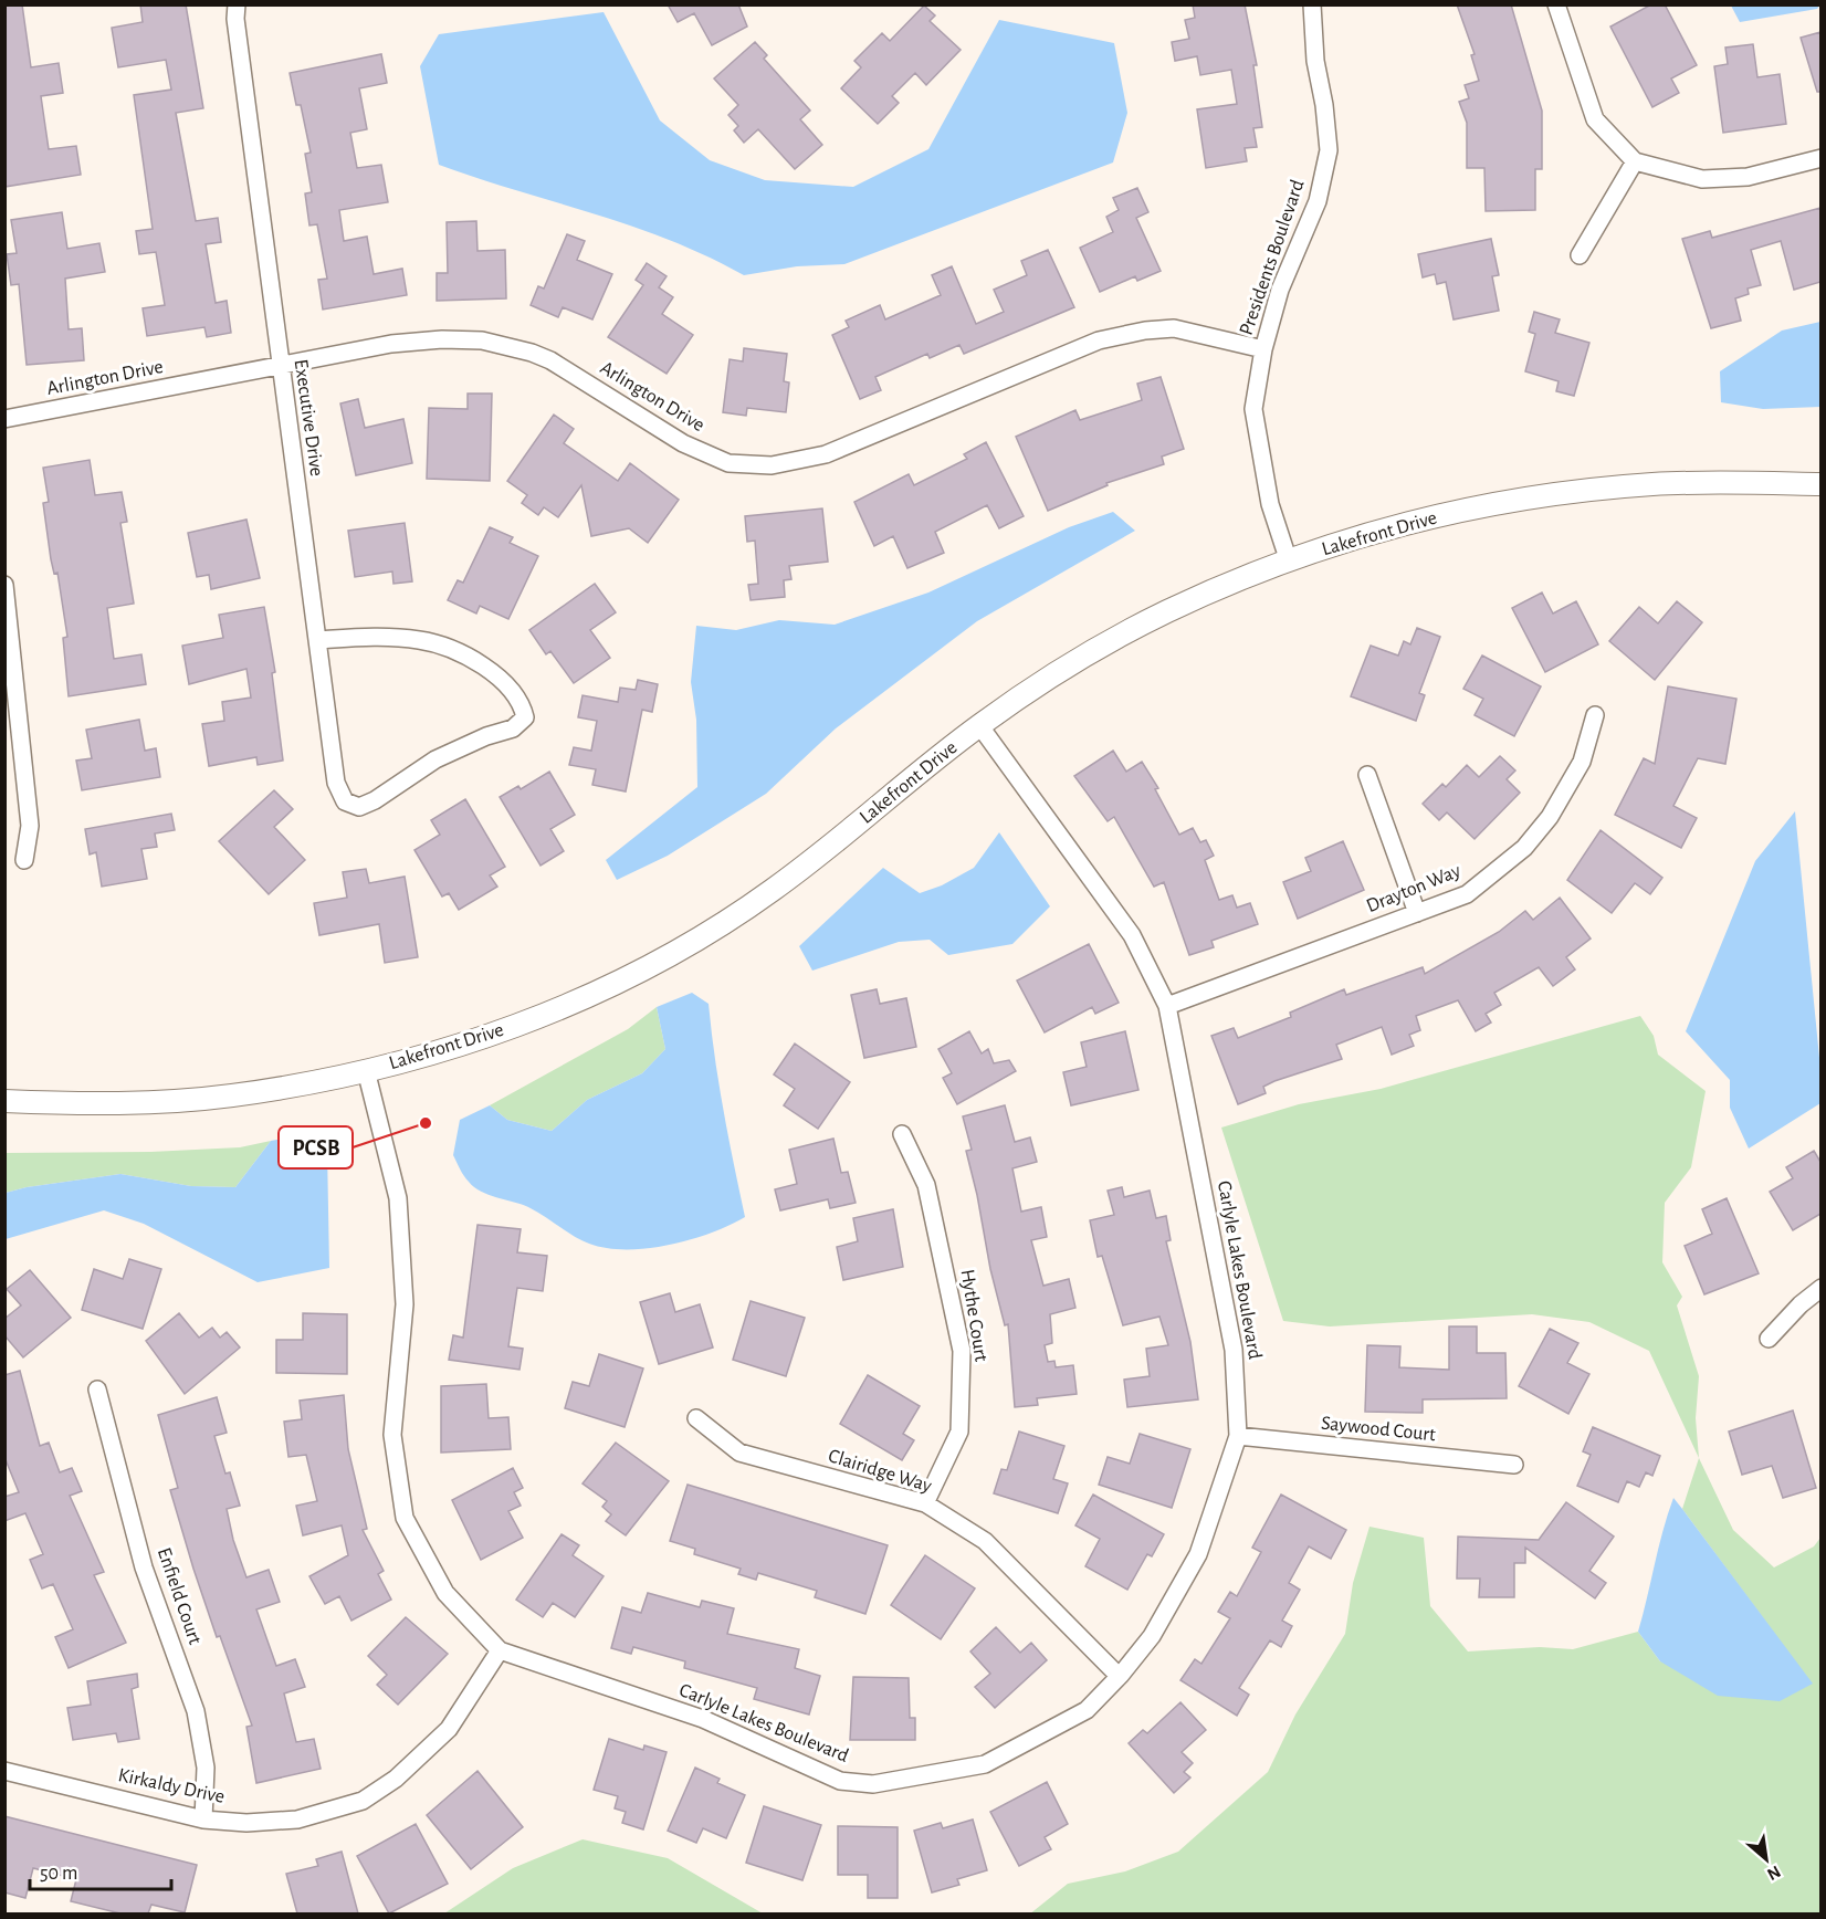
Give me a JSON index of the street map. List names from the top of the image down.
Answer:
{
  "streets": {
    "street": [
      "Presidents Boulevard",
      "Arlington Drive",
      "Executive Drive",
      "Lakefront Drive",
      "Drayton Way",
      "Carlyle Lakes Boulevard",
      "Hythe Court",
      "Saywood Court",
      "Clairidge Way",
      "Enfield Court",
      "Kirkaldy Drive"
    ]
  },
  "crossings": [
    ["Presidents Boulevard", "Arlington Drive"],
    ["Presidents Boulevard", "Lakefront Drive"],
    ["Arlington Drive", "Executive Drive"],
    ["Lakefront Drive", "Carlyle Lakes Boulevard"],
    ["Drayton Way", "Carlyle Lakes Boulevard"],
    ["Carlyle Lakes Boulevard", "Saywood Court"],
    ["Carlyle Lakes Boulevard", "Clairidge Way"],
    ["Carlyle Lakes Boulevard", "Kirkaldy Drive"],
    ["Hythe Court", "Clairidge Way"],
    ["Enfield Court", "Kirkaldy Drive"]
  ],
  "places": ["PCSB"],
  "scale_bar": "50 m",
  "north": "bottom right"
}
